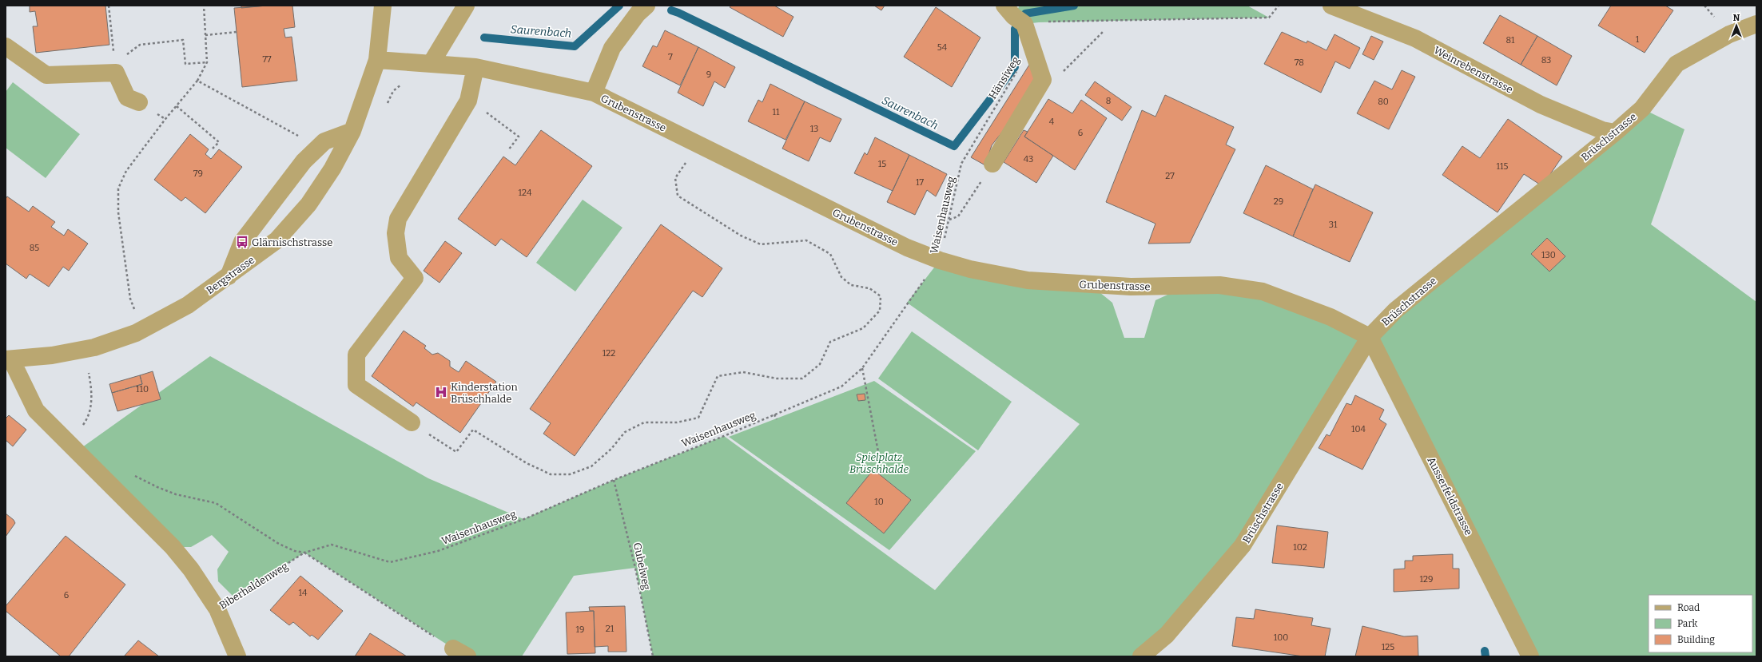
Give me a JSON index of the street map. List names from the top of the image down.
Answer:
{
  "streets": {
    "street": [
      "Weinrebenstrasse",
      "Grubenstrasse",
      "Brüschstrasse",
      "Bergstrasse",
      "Ausserfeldstrasse",
      "Biberhaldenweg"
    ],
    "path": ["Hänsiweg", "Waisenhausweg", "Gubelweg"]
  },
  "crossings": [
    ["Weinrebenstrasse", "Brüschstrasse"],
    ["Hänsiweg", "Waisenhausweg"],
    ["Grubenstrasse", "Brüschstrasse"],
    ["Grubenstrasse", "Waisenhausweg"],
    ["Grubenstrasse", "Bergstrasse"],
    ["Grubenstrasse", "Ausserfeldstrasse"],
    ["Brüschstrasse", "Ausserfeldstrasse"],
    ["Waisenhausweg", "Gubelweg"],
    ["Waisenhausweg", "Biberhaldenweg"],
    ["Bergstrasse", "Biberhaldenweg"]
  ],
  "water": ["Saurenbach"],
  "parks": ["Spielplatz Brüschhalde"],
  "places": {
    "bus stop": ["Glärnischstrasse"],
    "hospital": ["Kinderstation Brüschhalde"]
  },
  "house_numbers": [
    "1",
    "81",
    "54",
    "7",
    "77",
    "83",
    "78",
    "9",
    "8",
    "80",
    "11",
    "4",
    "13",
    "6",
    "43",
    "15",
    "115",
    "79",
    "27",
    "17",
    "124",
    "29",
    "31",
    "85",
    "130",
    "122",
    "110",
    "104",
    "10",
    "102",
    "129",
    "14",
    "6",
    "21",
    "19",
    "100",
    "125"
  ],
  "legend": ["Road", "Park", "Building"],
  "north": "top"
}
